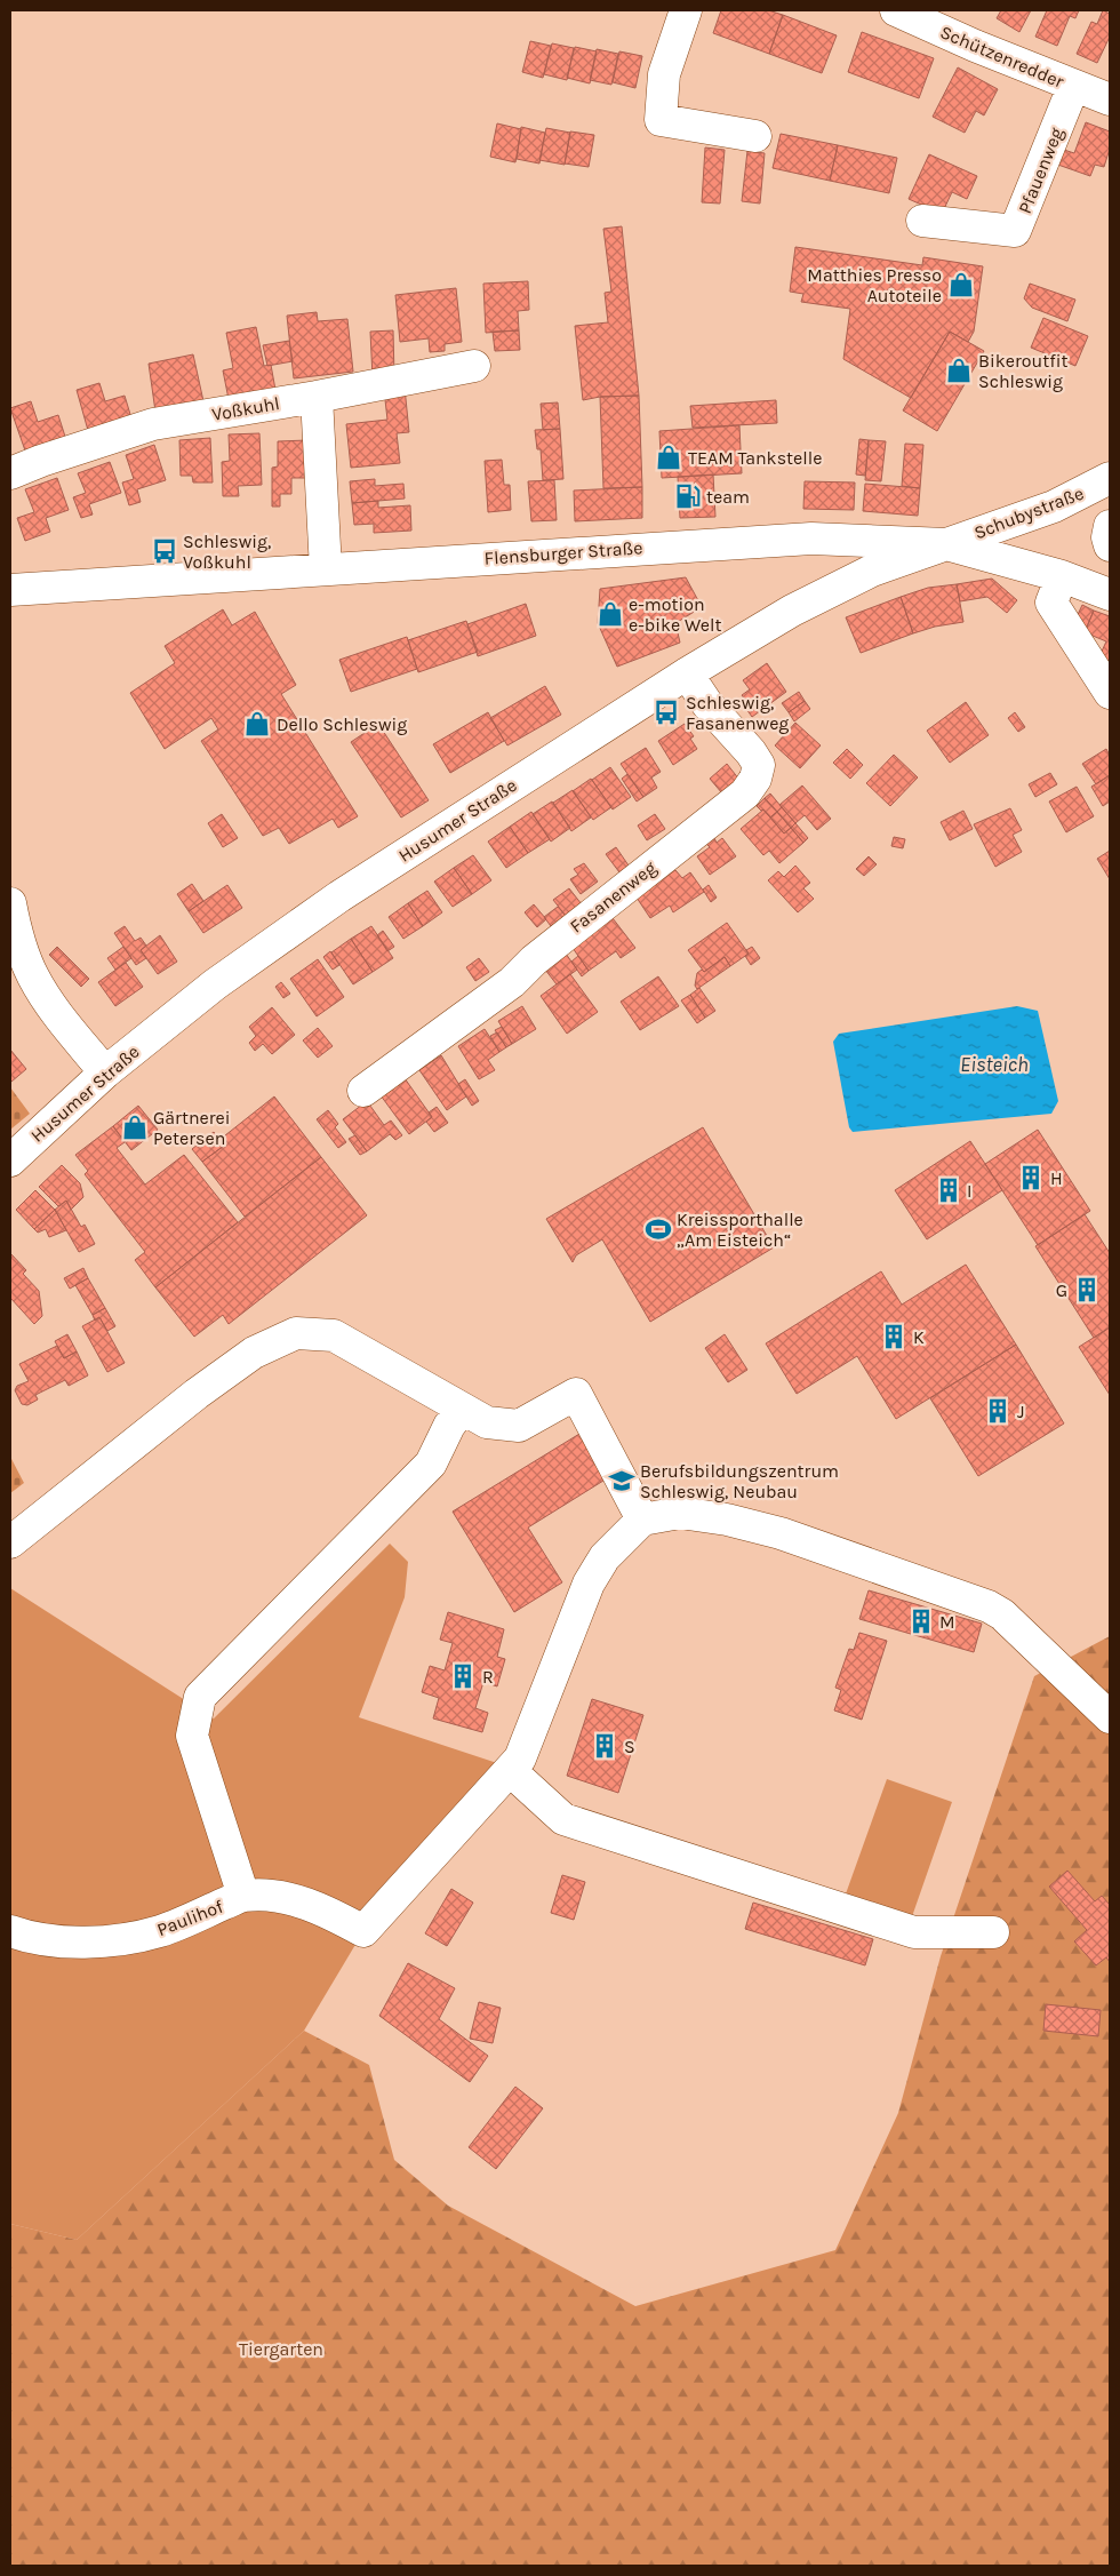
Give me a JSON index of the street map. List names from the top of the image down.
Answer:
{
  "streets": {
    "street": [
      "Schützenredder",
      "Pfauenweg",
      "Voßkuhl",
      "Schubystraße",
      "Flensburger Straße",
      "Husumer Straße",
      "Fasanenweg",
      "Paulihof"
    ]
  },
  "crossings": [
    ["Schützenredder", "Pfauenweg"],
    ["Schubystraße", "Flensburger Straße"],
    ["Schubystraße", "Husumer Straße"],
    ["Flensburger Straße", "Husumer Straße"],
    ["Husumer Straße", "Fasanenweg"]
  ],
  "water": ["Eisteich"],
  "parks": ["Tiergarten"],
  "places": {
    "shop": [
      "Matthies Presso Autoteile",
      "Bikeroutfit Schleswig",
      "TEAM Tankstelle",
      "e-motion e-bike Welt",
      "Dello Schleswig",
      "Gärtnerei Petersen"
    ],
    "fuel station": ["team"],
    "bus stop": ["Schleswig, Voßkuhl", "Schleswig, Fasanenweg"],
    "building": [
      "H",
      "I",
      "G",
      "K",
      "J",
      "M",
      "R",
      "S"
    ],
    "sports": ["Kreissporthalle „Am Eisteich“"],
    "school or university": ["Berufsbildungszentrum Schleswig, Neubau"]
  }
}
